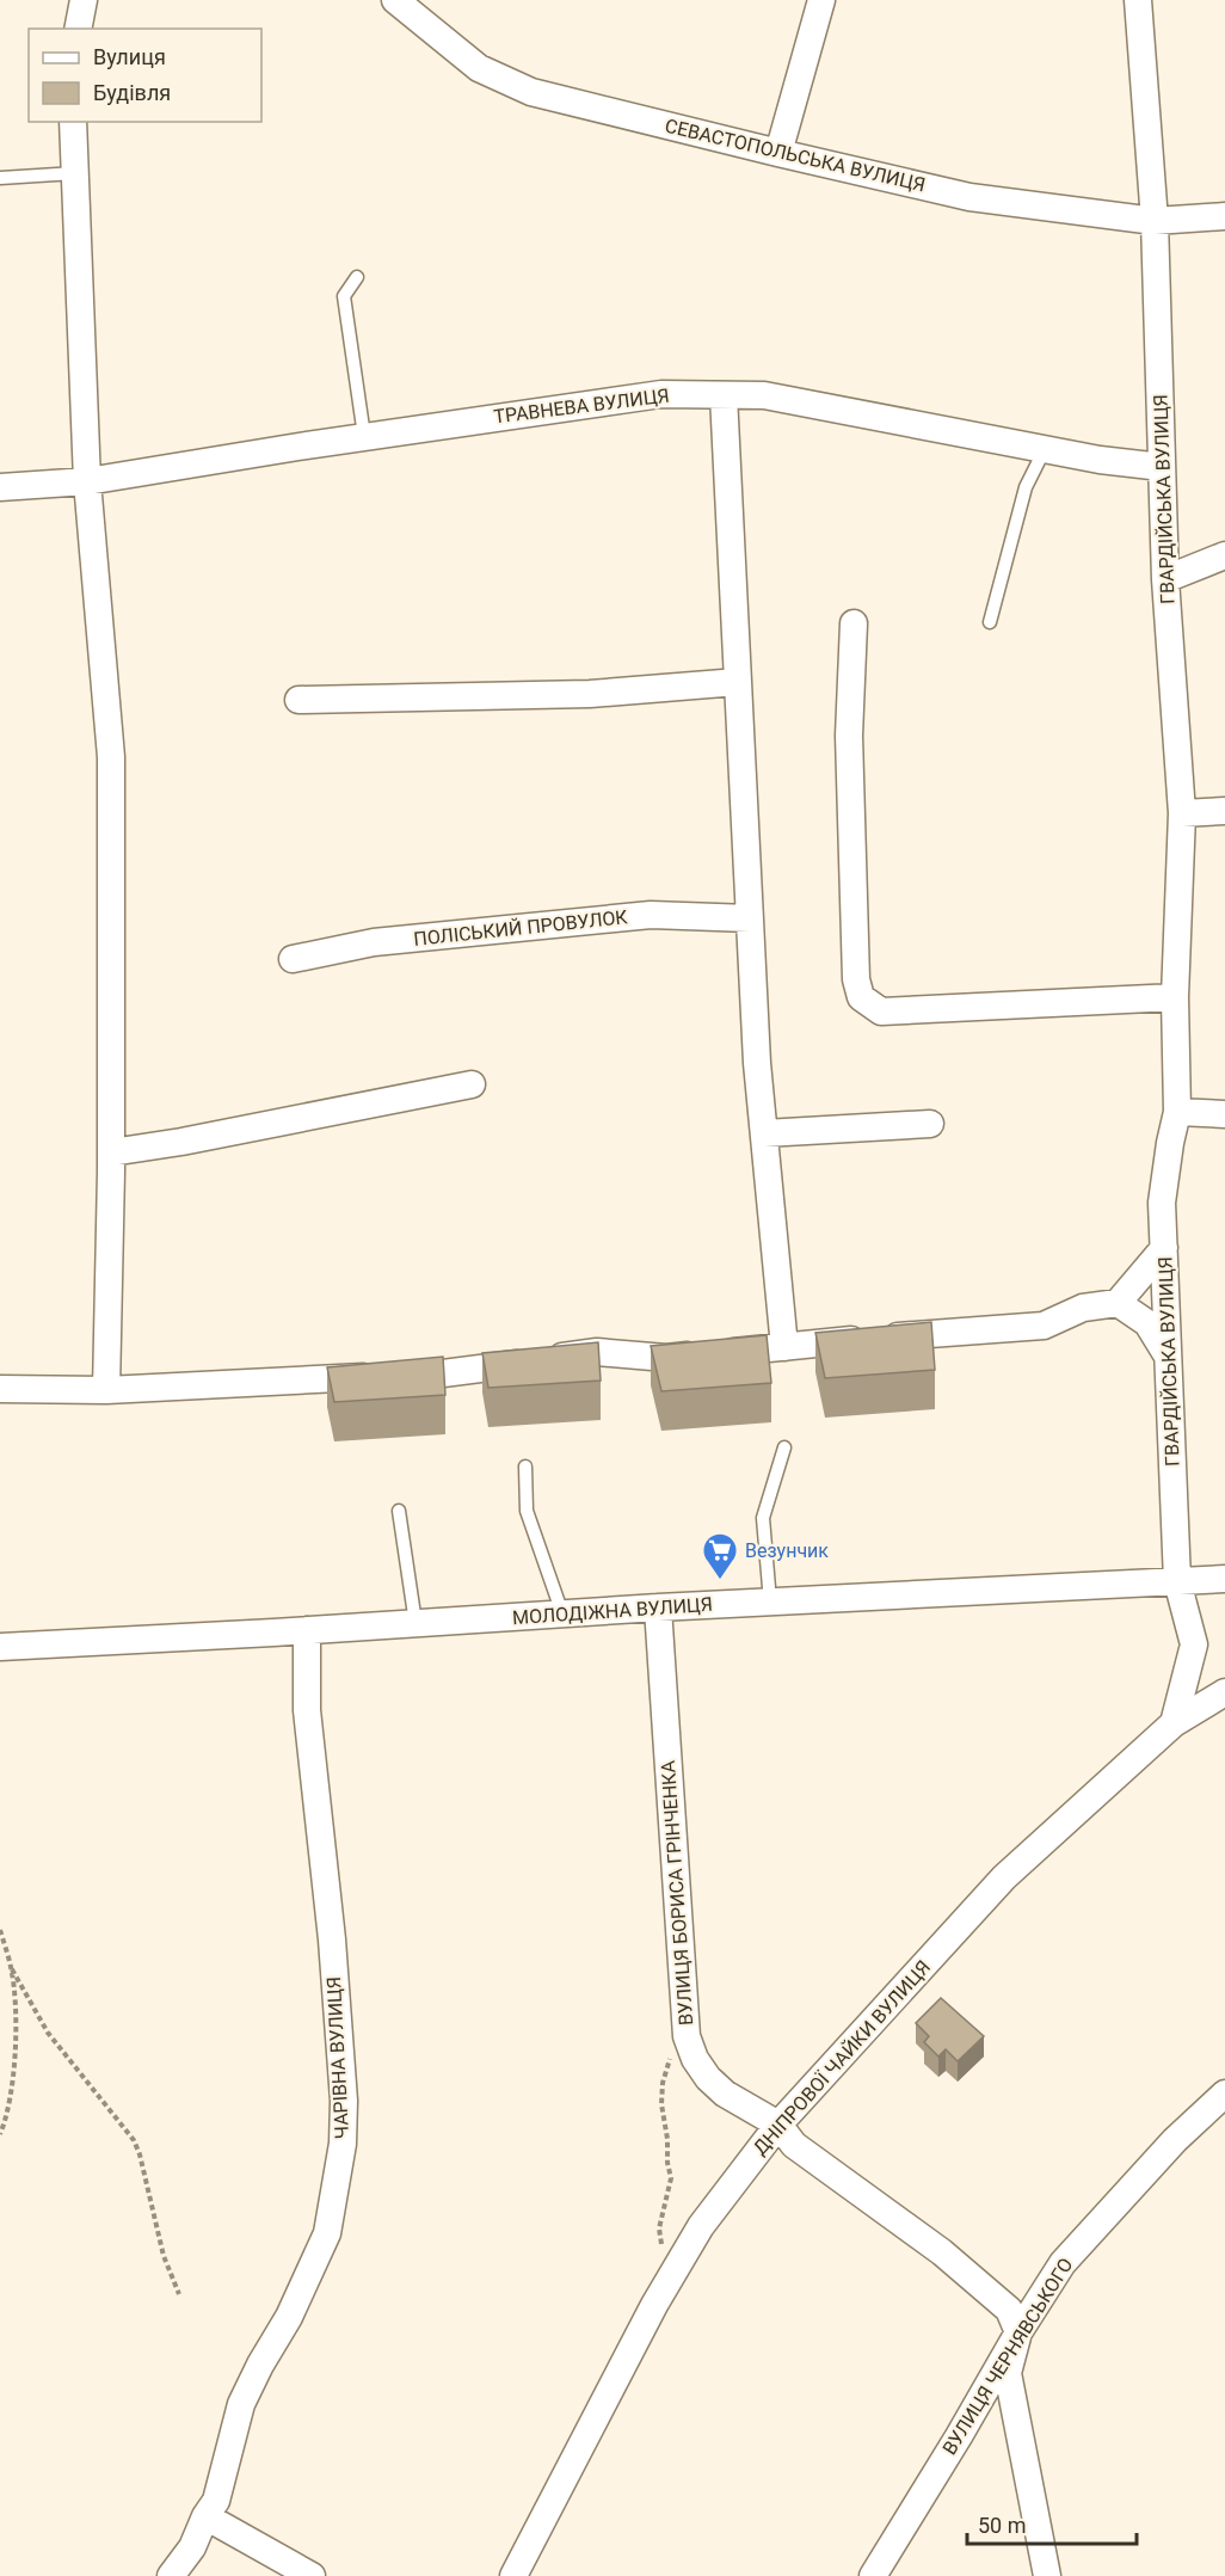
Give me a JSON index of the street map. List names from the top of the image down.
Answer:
{
  "streets": {
    "street": [
      "СЕВАСТОПОЛЬСЬКА ВУЛИЦЯ",
      "ТРАВНЕВА ВУЛИЦЯ",
      "ГВАРДІЙСЬКА ВУЛИЦЯ",
      "ПОЛІСЬКИЙ ПРОВУЛОК",
      "МОЛОДІЖНА ВУЛИЦЯ",
      "ВУЛИЦЯ БОРИСА ГРІНЧЕНКА",
      "ЧАРІВНА ВУЛИЦЯ",
      "ДНІПРОВОЇ ЧАЙКИ ВУЛИЦЯ",
      "ВУЛИЦЯ ЧЕРНЯВСЬКОГО"
    ]
  },
  "crossings": [
    ["СЕВАСТОПОЛЬСЬКА ВУЛИЦЯ", "ГВАРДІЙСЬКА ВУЛИЦЯ"],
    ["ТРАВНЕВА ВУЛИЦЯ", "ГВАРДІЙСЬКА ВУЛИЦЯ"],
    ["ГВАРДІЙСЬКА ВУЛИЦЯ", "МОЛОДІЖНА ВУЛИЦЯ"],
    ["ГВАРДІЙСЬКА ВУЛИЦЯ", "ДНІПРОВОЇ ЧАЙКИ ВУЛИЦЯ"],
    ["МОЛОДІЖНА ВУЛИЦЯ", "ВУЛИЦЯ БОРИСА ГРІНЧЕНКА"],
    ["МОЛОДІЖНА ВУЛИЦЯ", "ЧАРІВНА ВУЛИЦЯ"],
    ["ВУЛИЦЯ БОРИСА ГРІНЧЕНКА", "ДНІПРОВОЇ ЧАЙКИ ВУЛИЦЯ"],
    ["ВУЛИЦЯ БОРИСА ГРІНЧЕНКА", "ВУЛИЦЯ ЧЕРНЯВСЬКОГО"]
  ],
  "places": {
    "supermarket": ["Везунчик"]
  },
  "legend": ["Вулиця", "Будівля"],
  "scale_bar": "50 m"
}
